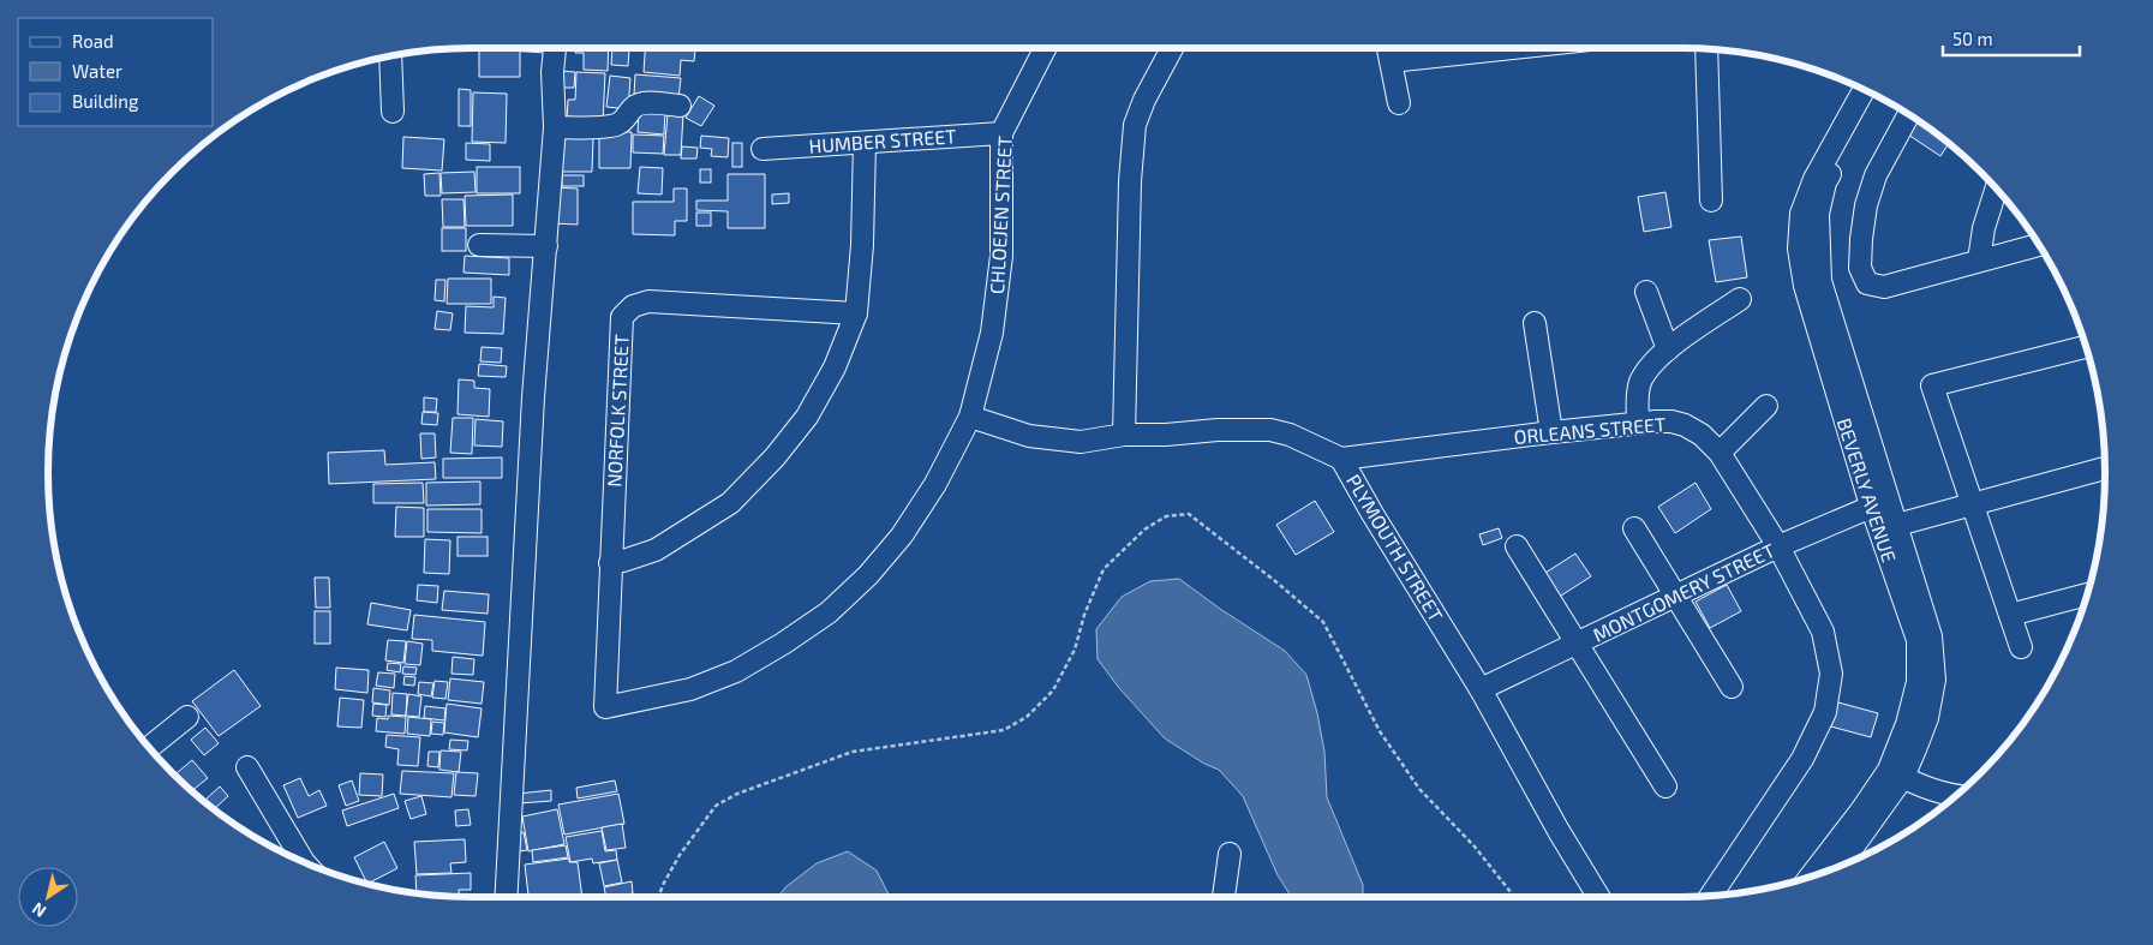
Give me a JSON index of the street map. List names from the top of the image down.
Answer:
{
  "streets": {
    "street": [
      "HUMBER STREET",
      "CHLOEJEN STREET",
      "NORFOLK STREET",
      "ORLEANS STREET",
      "BEVERLY AVENUE",
      "PLYMOUTH STREET",
      "MONTGOMERY STREET"
    ]
  },
  "crossings": [
    ["HUMBER STREET", "CHLOEJEN STREET"],
    ["CHLOEJEN STREET", "NORFOLK STREET"],
    ["CHLOEJEN STREET", "PLYMOUTH STREET"],
    ["ORLEANS STREET", "PLYMOUTH STREET"],
    ["ORLEANS STREET", "MONTGOMERY STREET"],
    ["BEVERLY AVENUE", "MONTGOMERY STREET"],
    ["PLYMOUTH STREET", "MONTGOMERY STREET"]
  ],
  "legend": ["Road", "Water", "Building"],
  "scale_bar": "50 m",
  "north": "bottom left"
}
